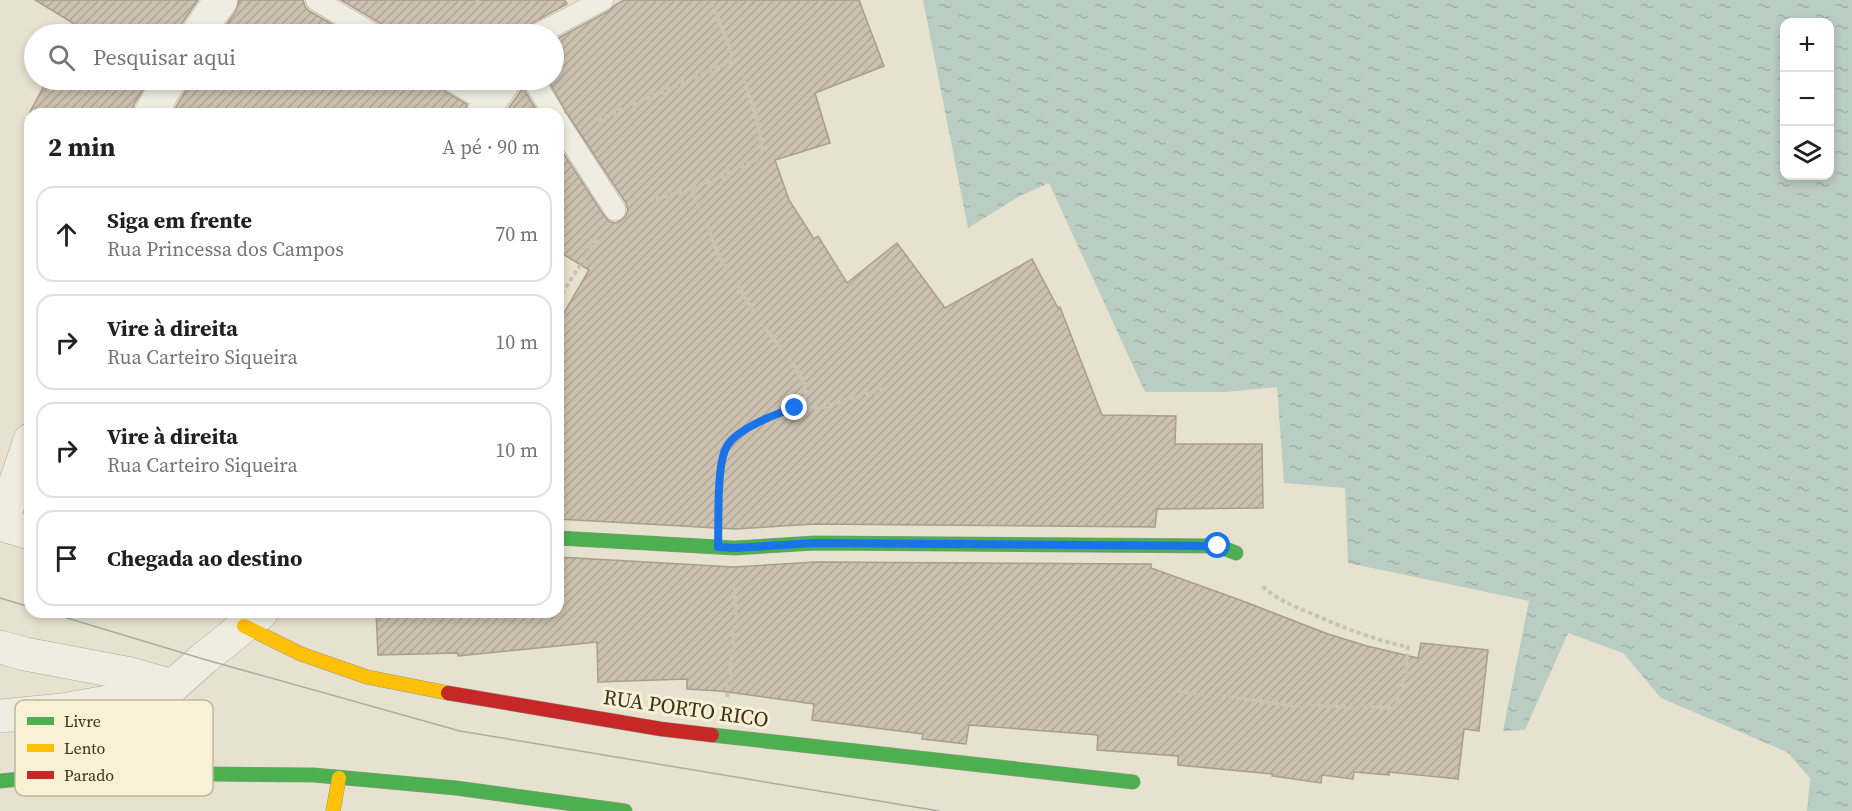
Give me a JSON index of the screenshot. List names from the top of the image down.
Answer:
{
  "streets": {
    "main road": ["RUA PORTO RICO"]
  },
  "legend": ["Livre", "Lento", "Parado"],
  "page": {
    "map_buttons": ["+", "−"],
    "search": "Pesquisar aqui",
    "heading": ["2 min", "A pé · 90 m"],
    "list": [
      ["Siga em frente", "Rua Princessa dos Campos", "70 m"],
      ["Vire à direita", "Rua Carteiro Siqueira", "10 m"],
      ["Vire à direita", "Rua Carteiro Siqueira", "10 m"],
      "Chegada ao destino"
    ]
  }
}
